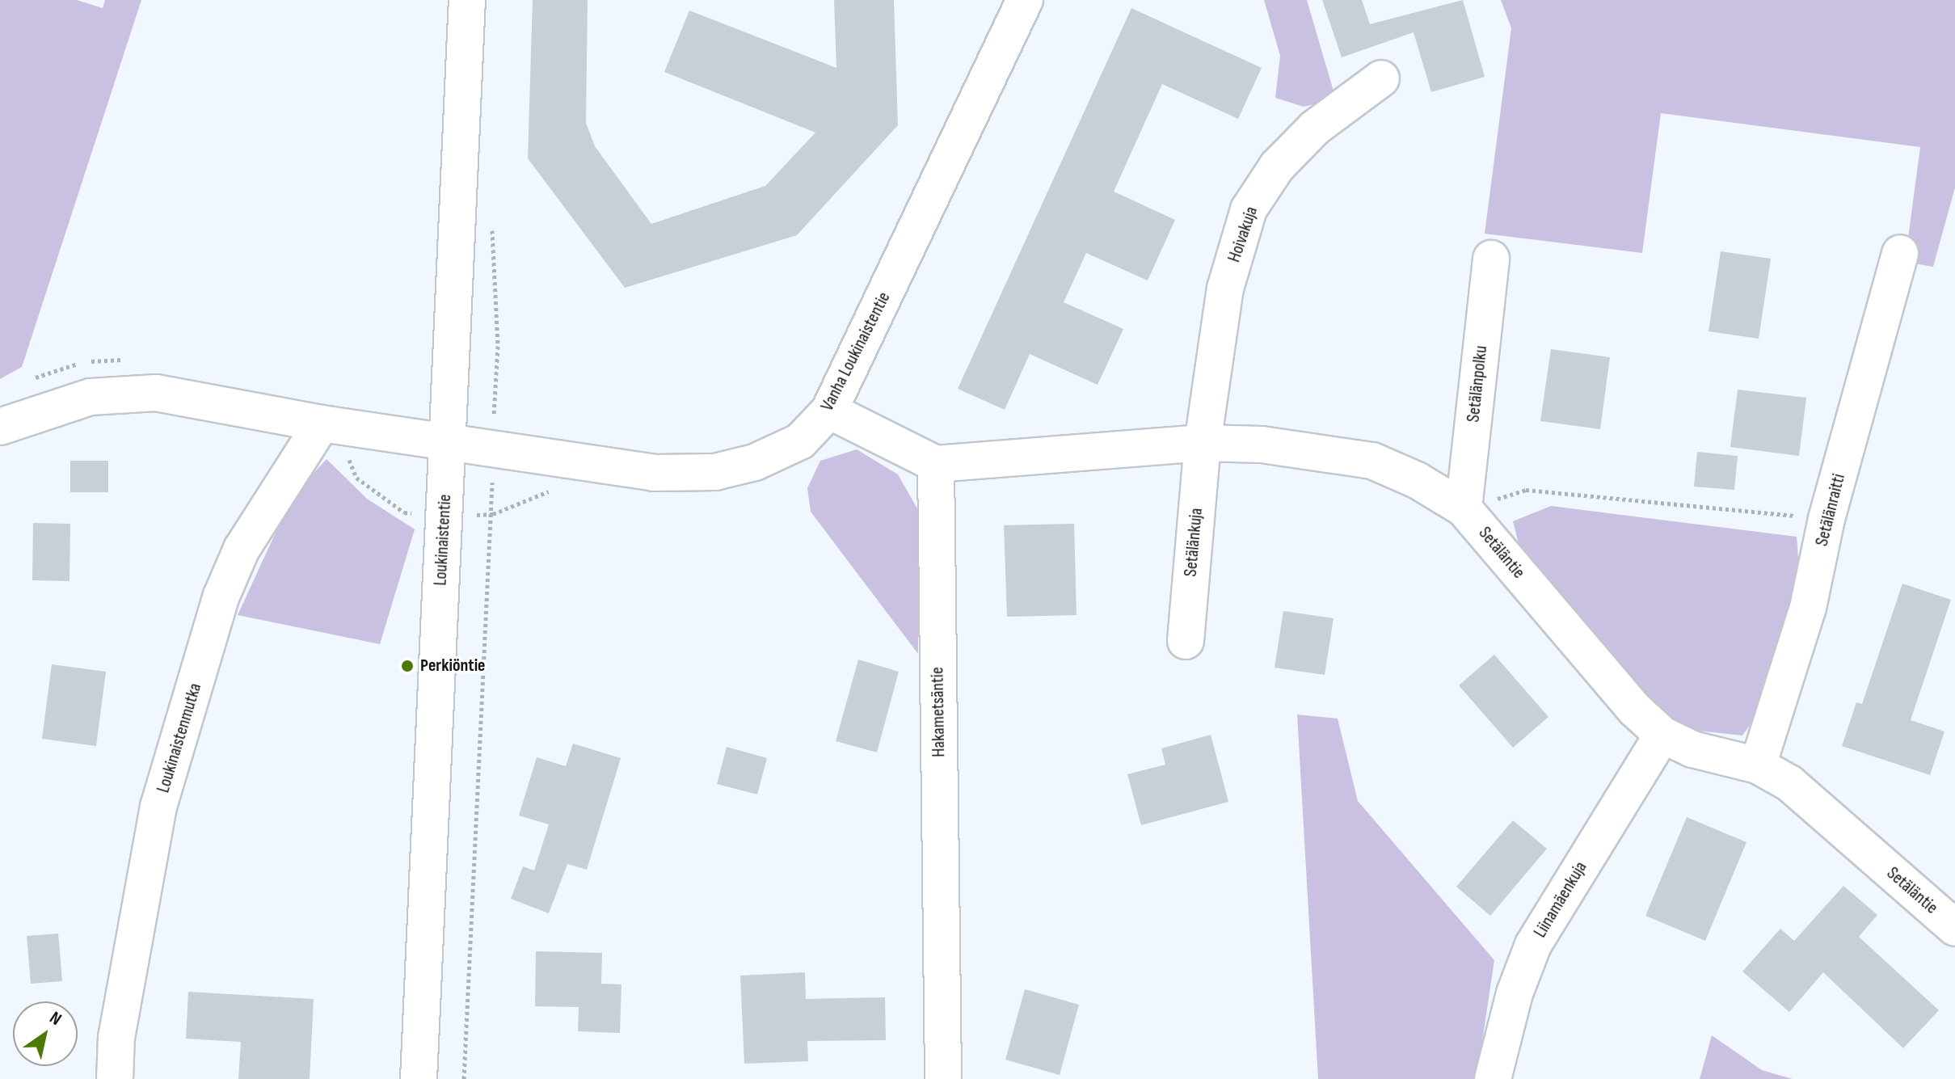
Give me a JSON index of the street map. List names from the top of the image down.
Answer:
{
  "streets": {
    "street": [
      "Hoivakuja",
      "Vanha Loukinaistentie",
      "Setälänpolku",
      "Setälänraitti",
      "Loukinaistentie",
      "Setälänkuja",
      "Setäläntie",
      "Hakametsäntie",
      "Loukinaistenmutka",
      "Liinamäenkuja"
    ]
  },
  "crossings": [
    ["Hoivakuja", "Setälänkuja"],
    ["Hoivakuja", "Setäläntie"],
    ["Vanha Loukinaistentie", "Loukinaistentie"],
    ["Setälänpolku", "Setäläntie"],
    ["Setälänraitti", "Setäläntie"],
    ["Setälänkuja", "Setäläntie"],
    ["Setäläntie", "Hakametsäntie"],
    ["Setäläntie", "Liinamäenkuja"]
  ],
  "places": ["Perkiöntie"],
  "north": "top right"
}
